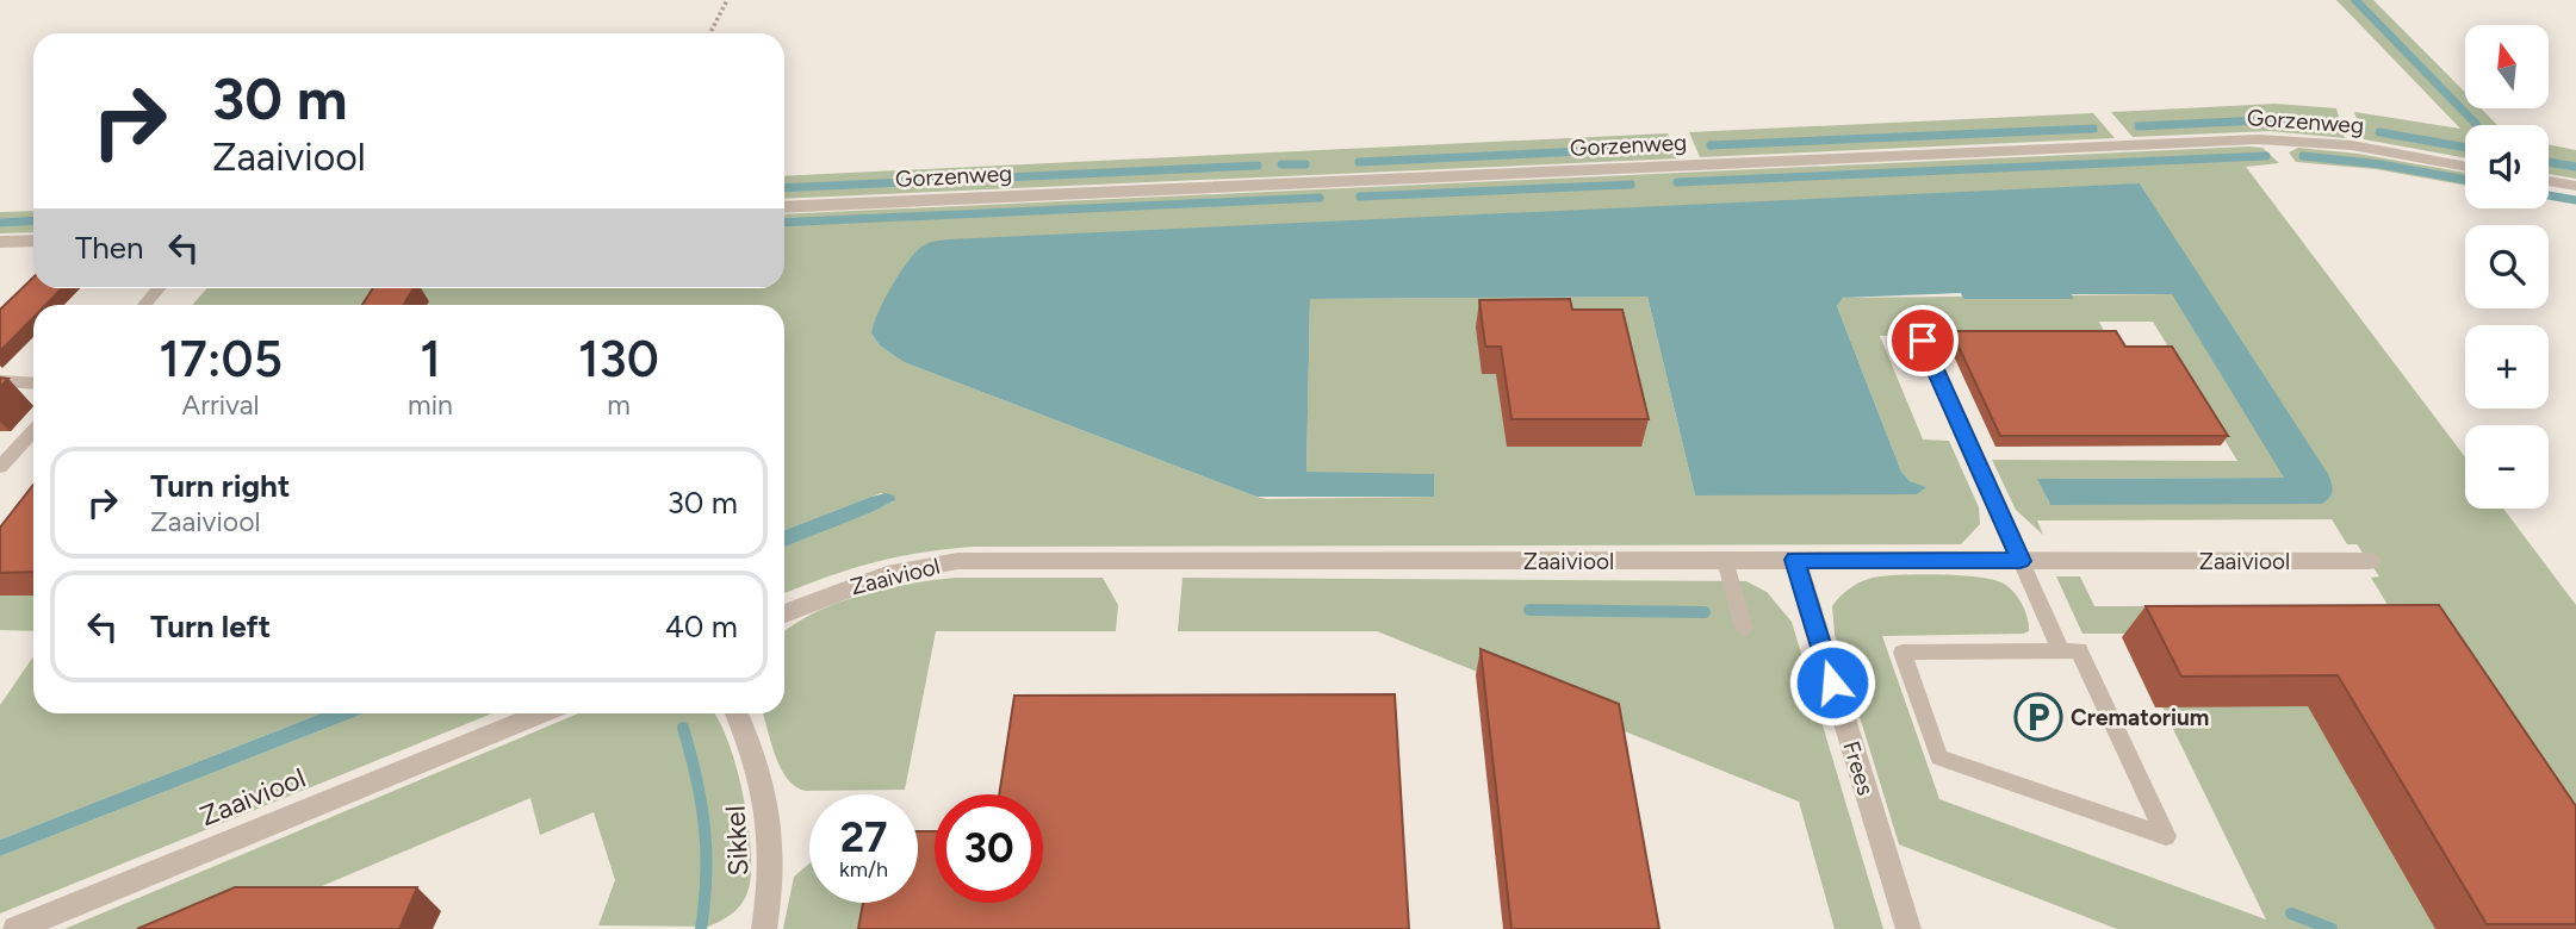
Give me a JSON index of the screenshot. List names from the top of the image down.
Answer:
{
  "streets": {
    "street": [
      "Gorzenweg",
      "Zaaiviool",
      "Frees",
      "Sikkel"
    ]
  },
  "crossings": [
    ["Zaaiviool", "Frees"]
  ],
  "places": {
    "parking": ["Crematorium"]
  },
  "north": "top",
  "page": {
    "map_buttons": ["+", "−"],
    "turn": ["30 m", "Zaaiviool"],
    "then": "Then",
    "eta": [
      "17:05",
      "Arrival",
      "1",
      "min",
      "130",
      "m"
    ],
    "list": [
      {
        "name": "Turn right",
        "note": "Zaaiviool",
        "value": "30 m"
      },
      {
        "name": "Turn left",
        "value": "40 m"
      }
    ],
    "speed": "27 km/h",
    "limit": "30"
  }
}
